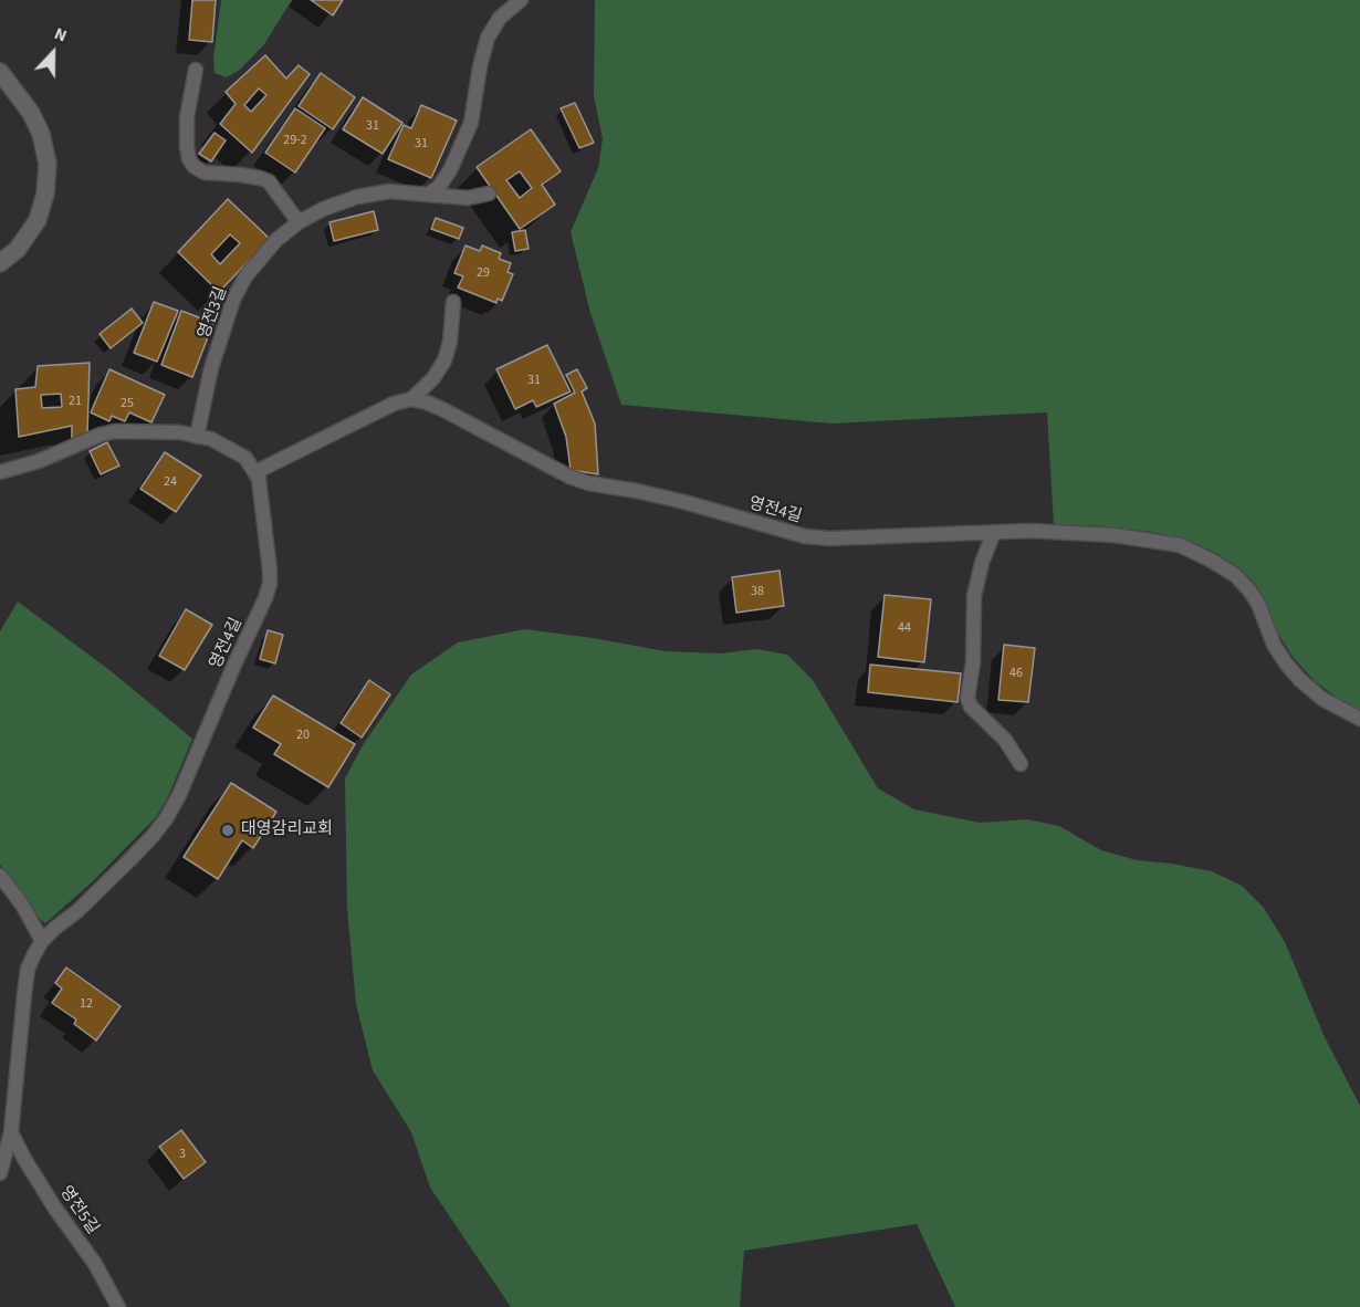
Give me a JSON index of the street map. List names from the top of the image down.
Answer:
{
  "streets": {
    "lane": ["영전3길", "영전4길", "영전5길"]
  },
  "crossings": [
    ["영전4길", "영전5길"]
  ],
  "places": ["대영감리교회"],
  "house_numbers": [
    "31",
    "29-2",
    "31",
    "29",
    "31",
    "21",
    "25",
    "24",
    "38",
    "44",
    "46",
    "20",
    "12",
    "3"
  ],
  "north": "top"
}
